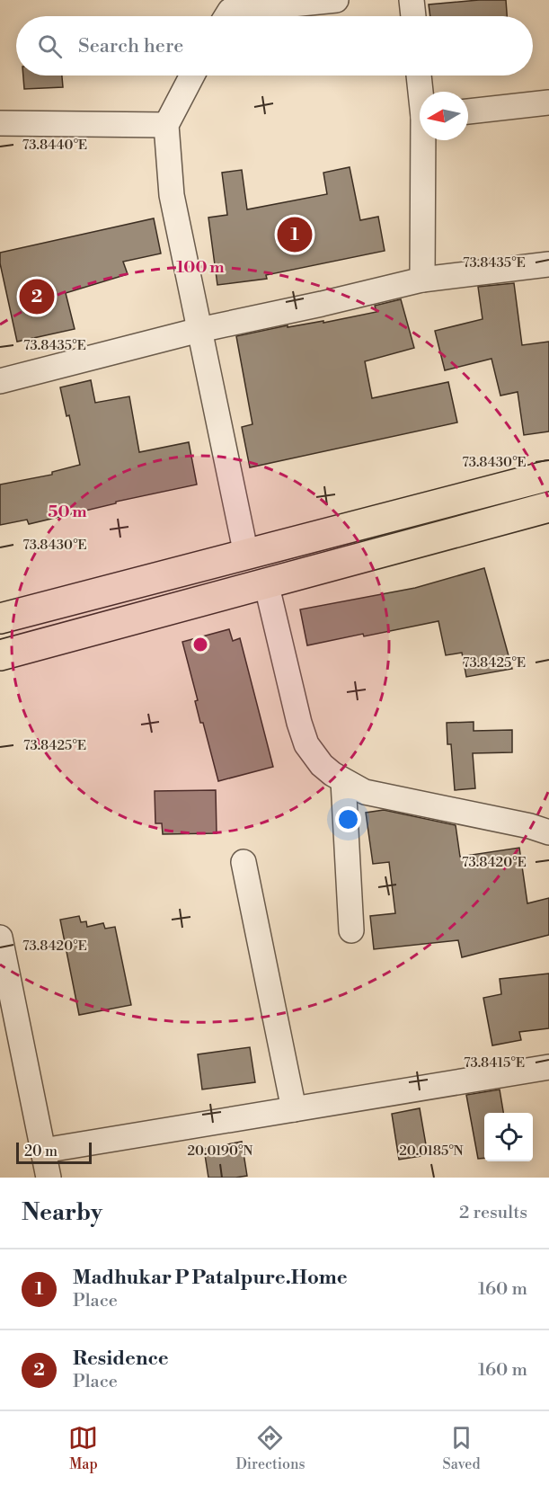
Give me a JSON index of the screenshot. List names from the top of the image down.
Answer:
{
  "scale_bar": "20 m",
  "north": "left",
  "page": {
    "search": "Search here",
    "pins": ["1", "2"],
    "scale": "20 m",
    "heading": ["Nearby", "2 results"],
    "list": [
      {
        "mark": "1",
        "name": "Madhukar P Patalpure.Home",
        "note": "Place",
        "value": "160 m"
      },
      {
        "mark": "2",
        "name": "Residence",
        "note": "Place",
        "value": "160 m"
      }
    ],
    "nav": ["Map", "Directions", "Saved"]
  },
  "coordinates": [
    "73.8440°E",
    "73.8435°E",
    "73.8430°E",
    "73.8425°E",
    "73.8420°E",
    "73.8415°E",
    "20.0190°N",
    "20.0185°N"
  ],
  "rings": ["100 m", "50 m"]
}
